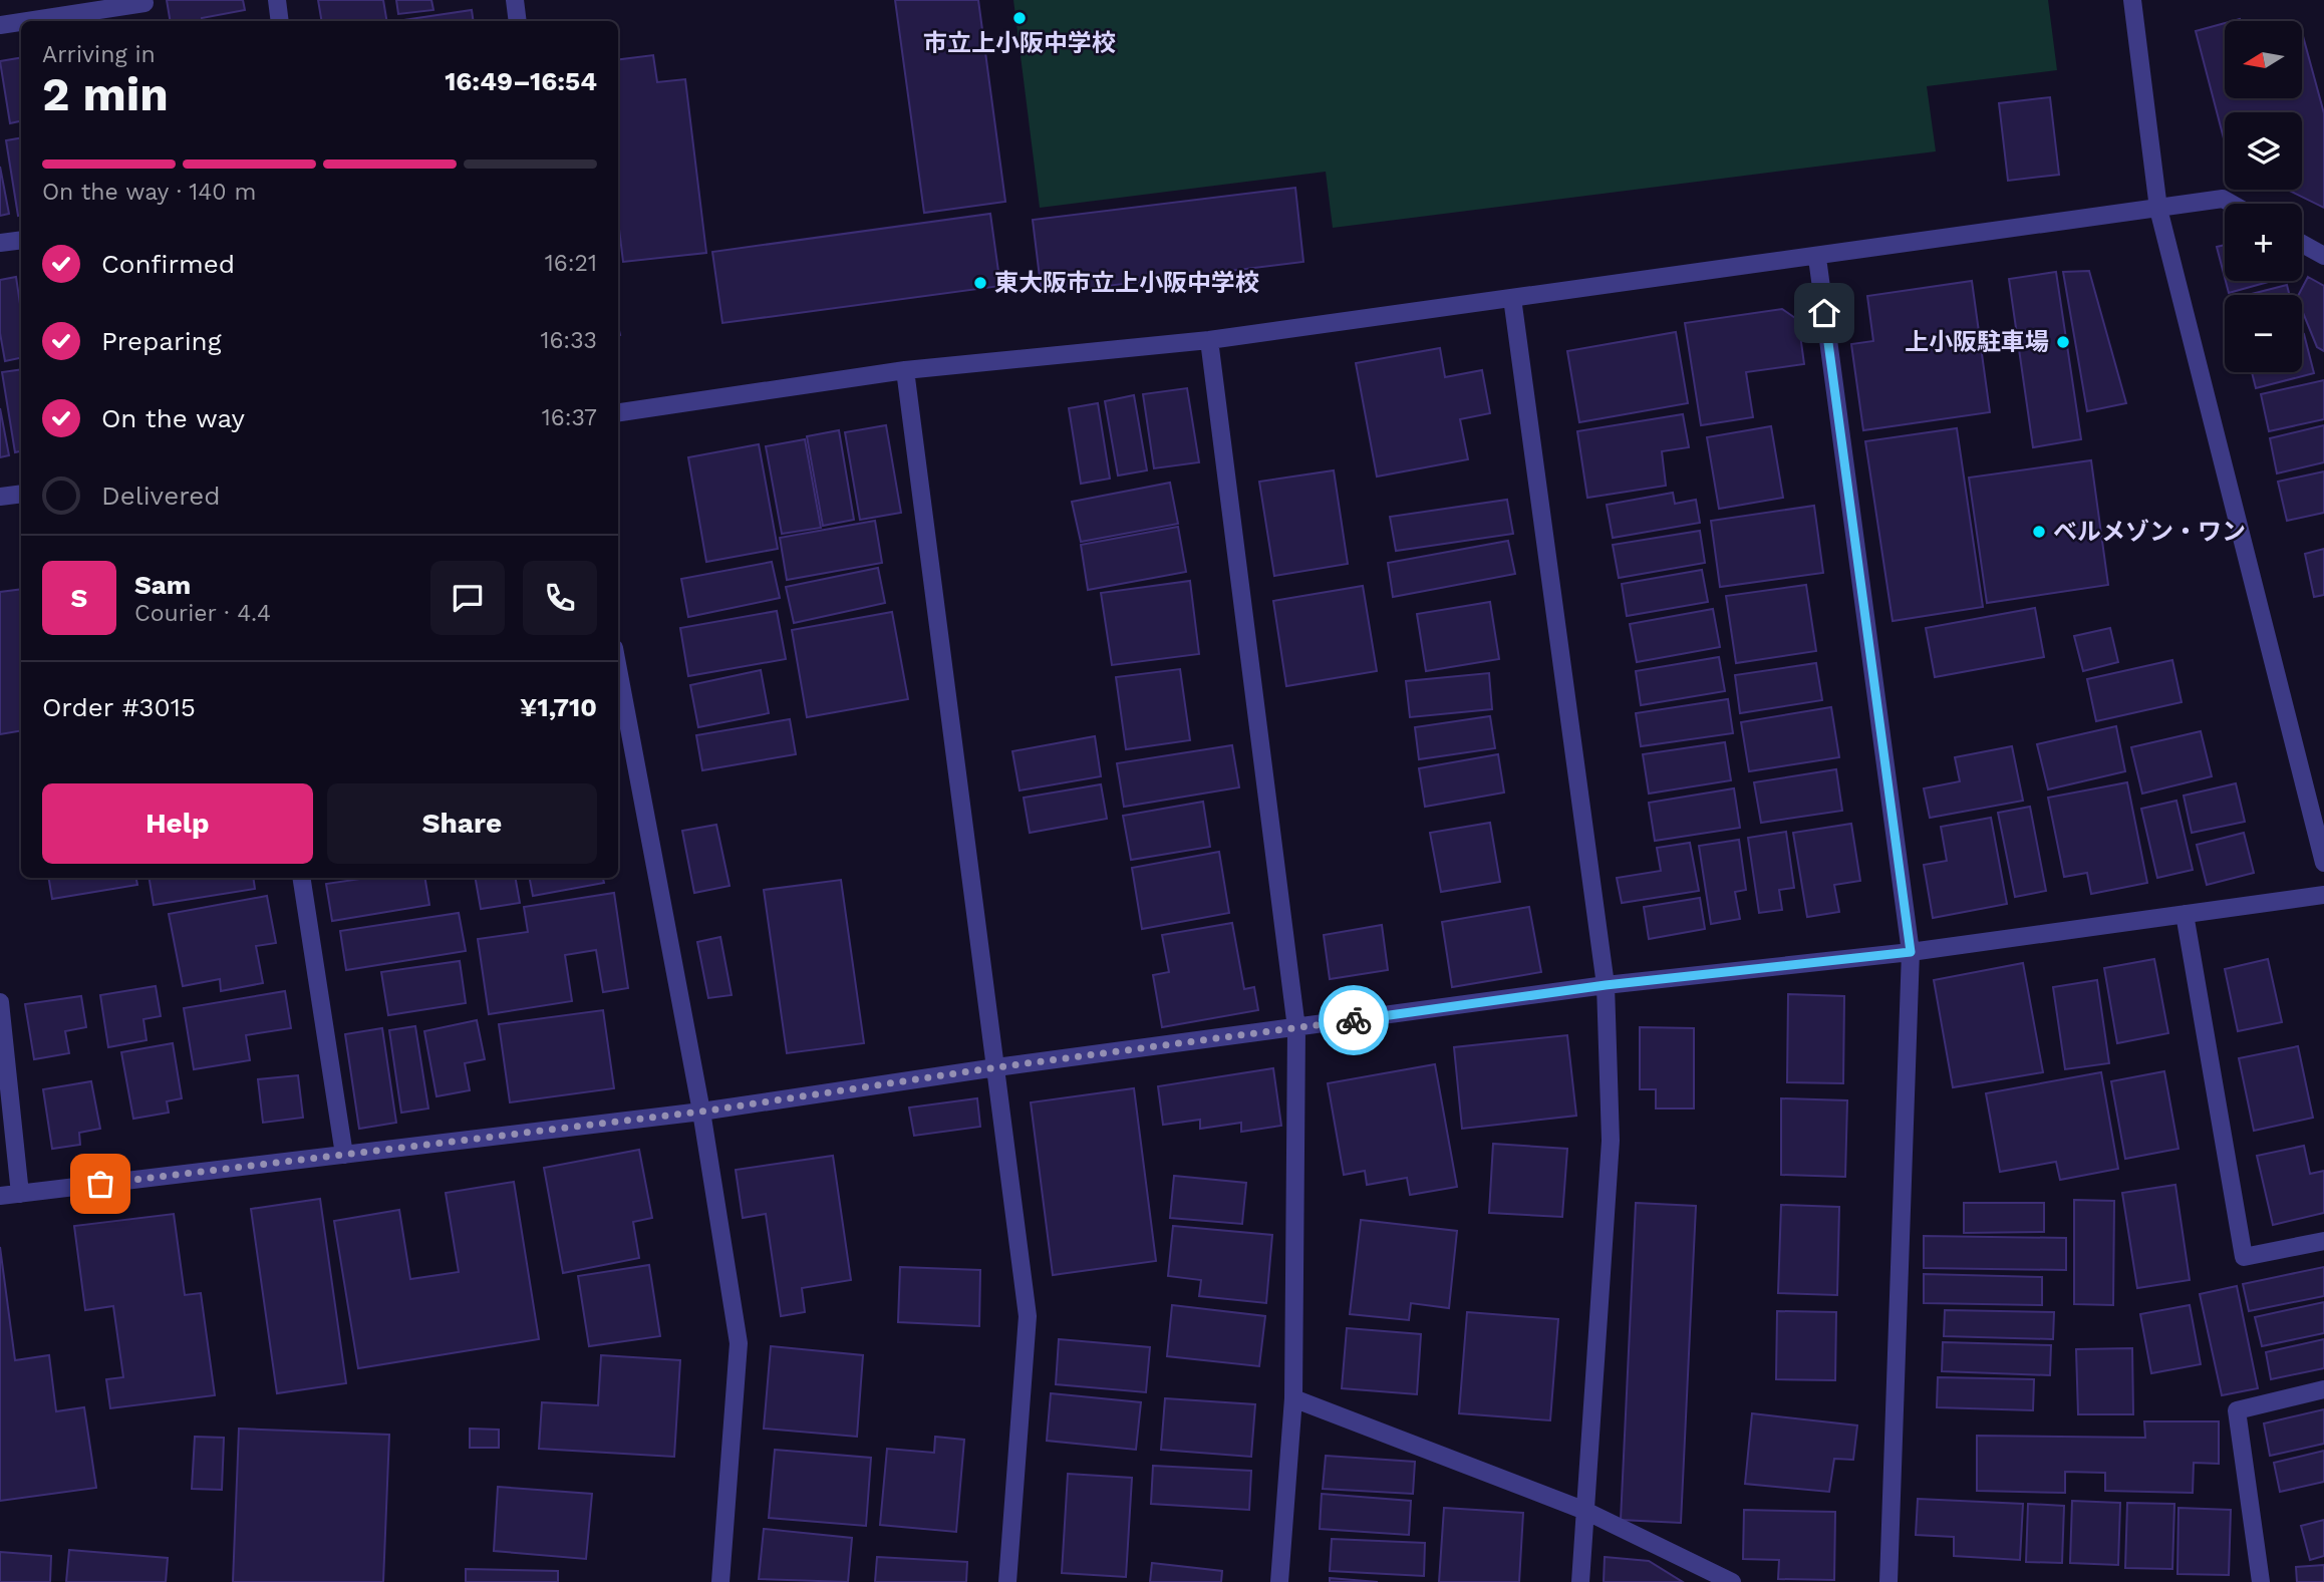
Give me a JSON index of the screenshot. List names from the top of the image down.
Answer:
{
  "places": [
    "市立上小阪中学校",
    "東大阪市立上小阪中学校",
    "上小阪駐車場",
    "ベルメゾン・ワン"
  ],
  "north": "left",
  "page": {
    "map_buttons": ["+", "−"],
    "heading": ["2 min", "Arriving in", "16:49–16:54"],
    "panel": [
      "Sam",
      "Courier · 4.4",
      "Order #3015",
      "¥1,710"
    ],
    "bar": "On the way · 140 m",
    "list": [
      ["Confirmed", "16:21"],
      ["Preparing", "16:33"],
      ["On the way", "16:37"],
      "Delivered"
    ],
    "round": "S",
    "buttons": ["Help", "Share"]
  }
}
